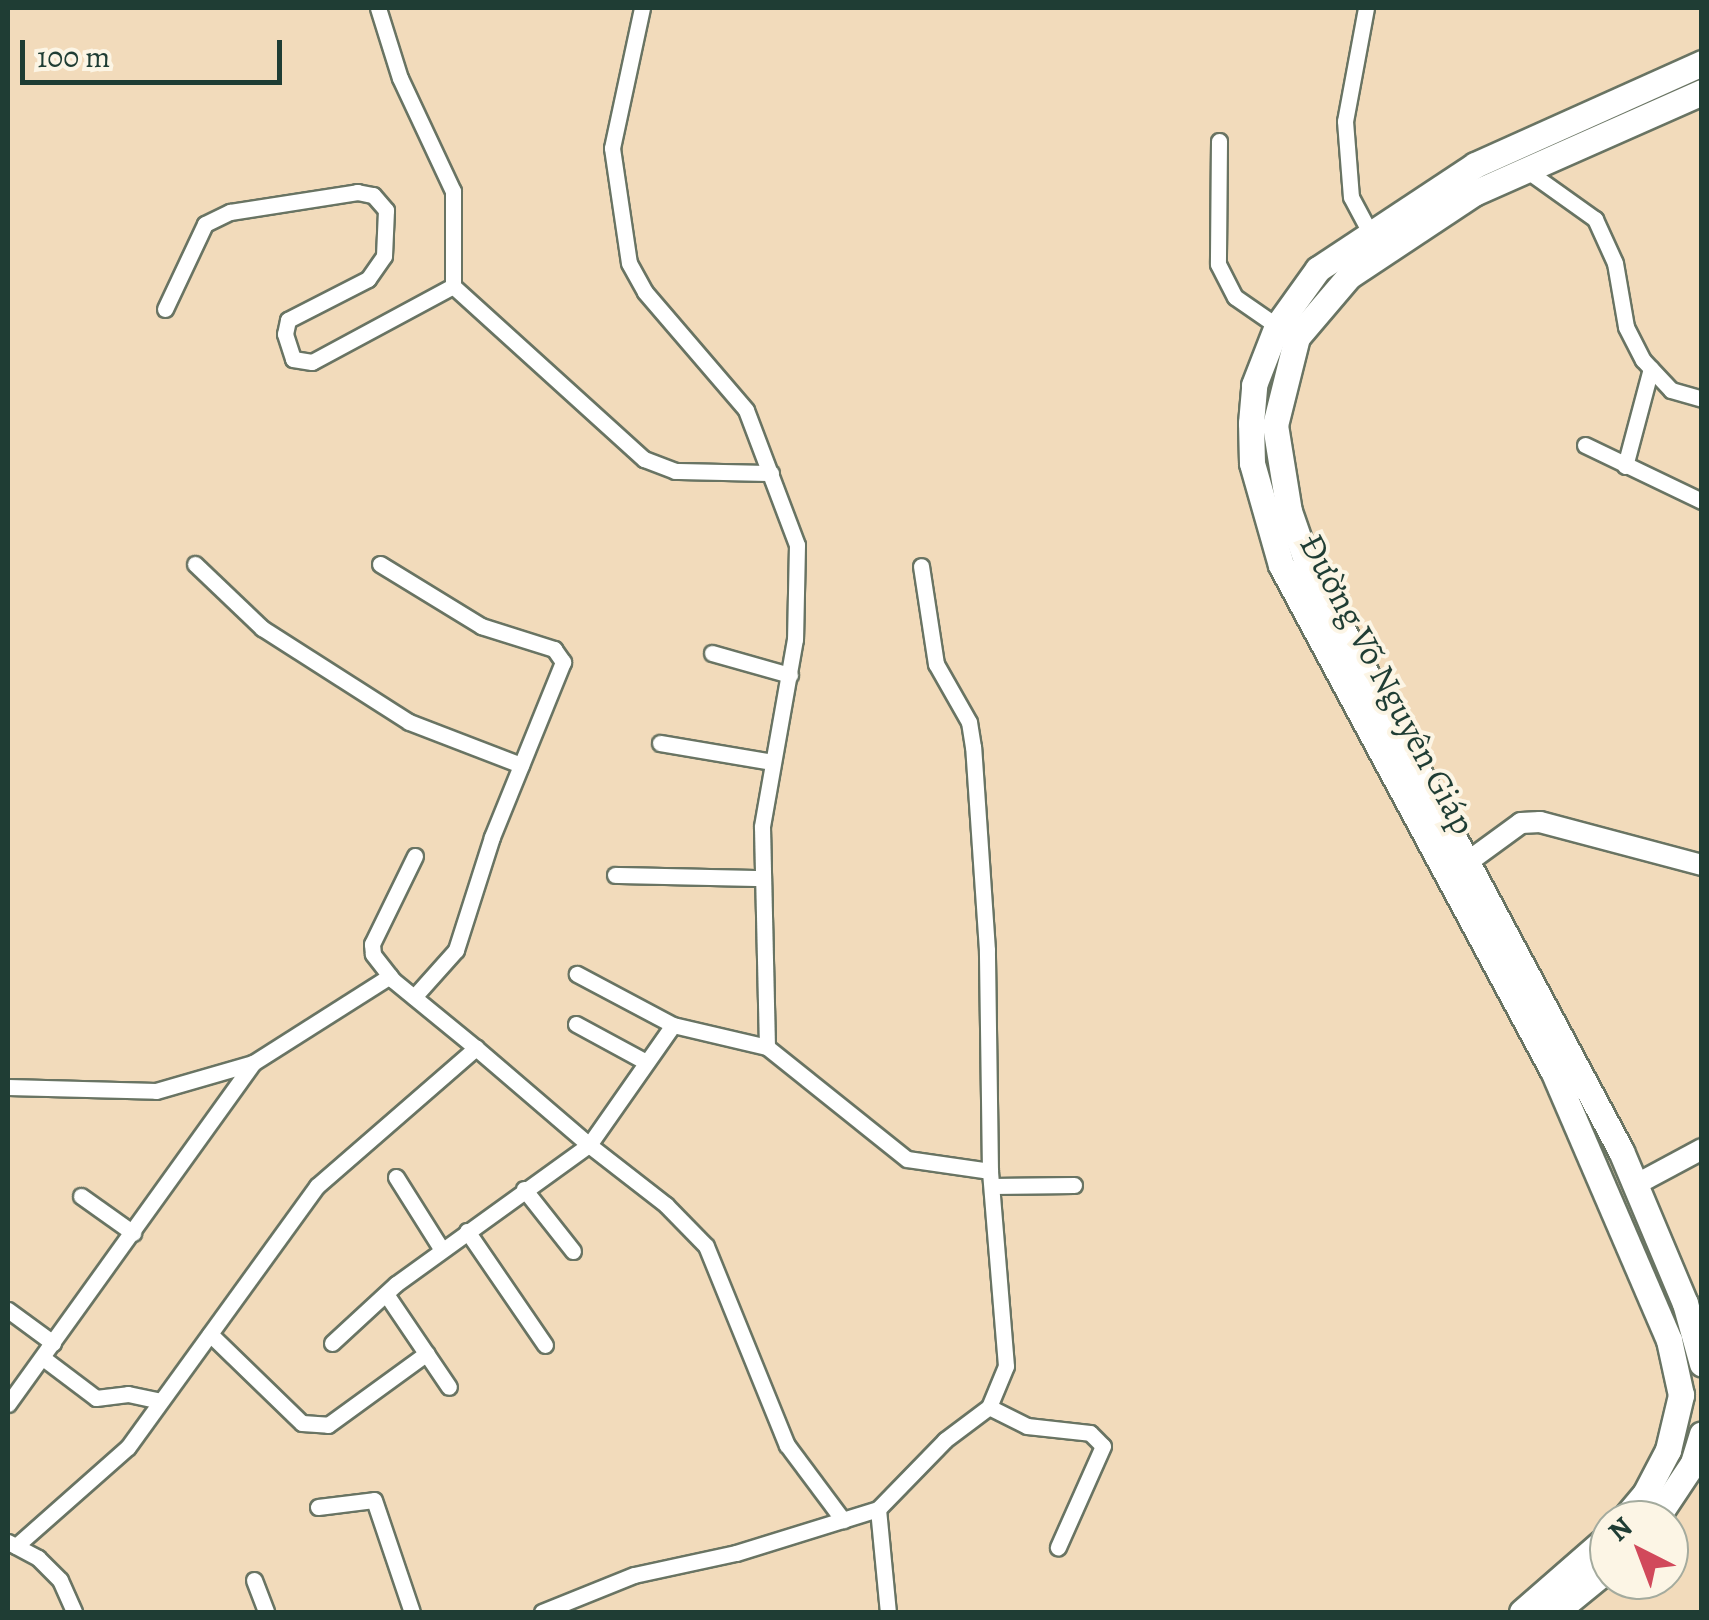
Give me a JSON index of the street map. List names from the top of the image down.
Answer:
{
  "streets": {
    "highway": ["Đường Võ Nguyên Giáp"]
  },
  "scale_bar": "100 m",
  "north": "top left"
}
